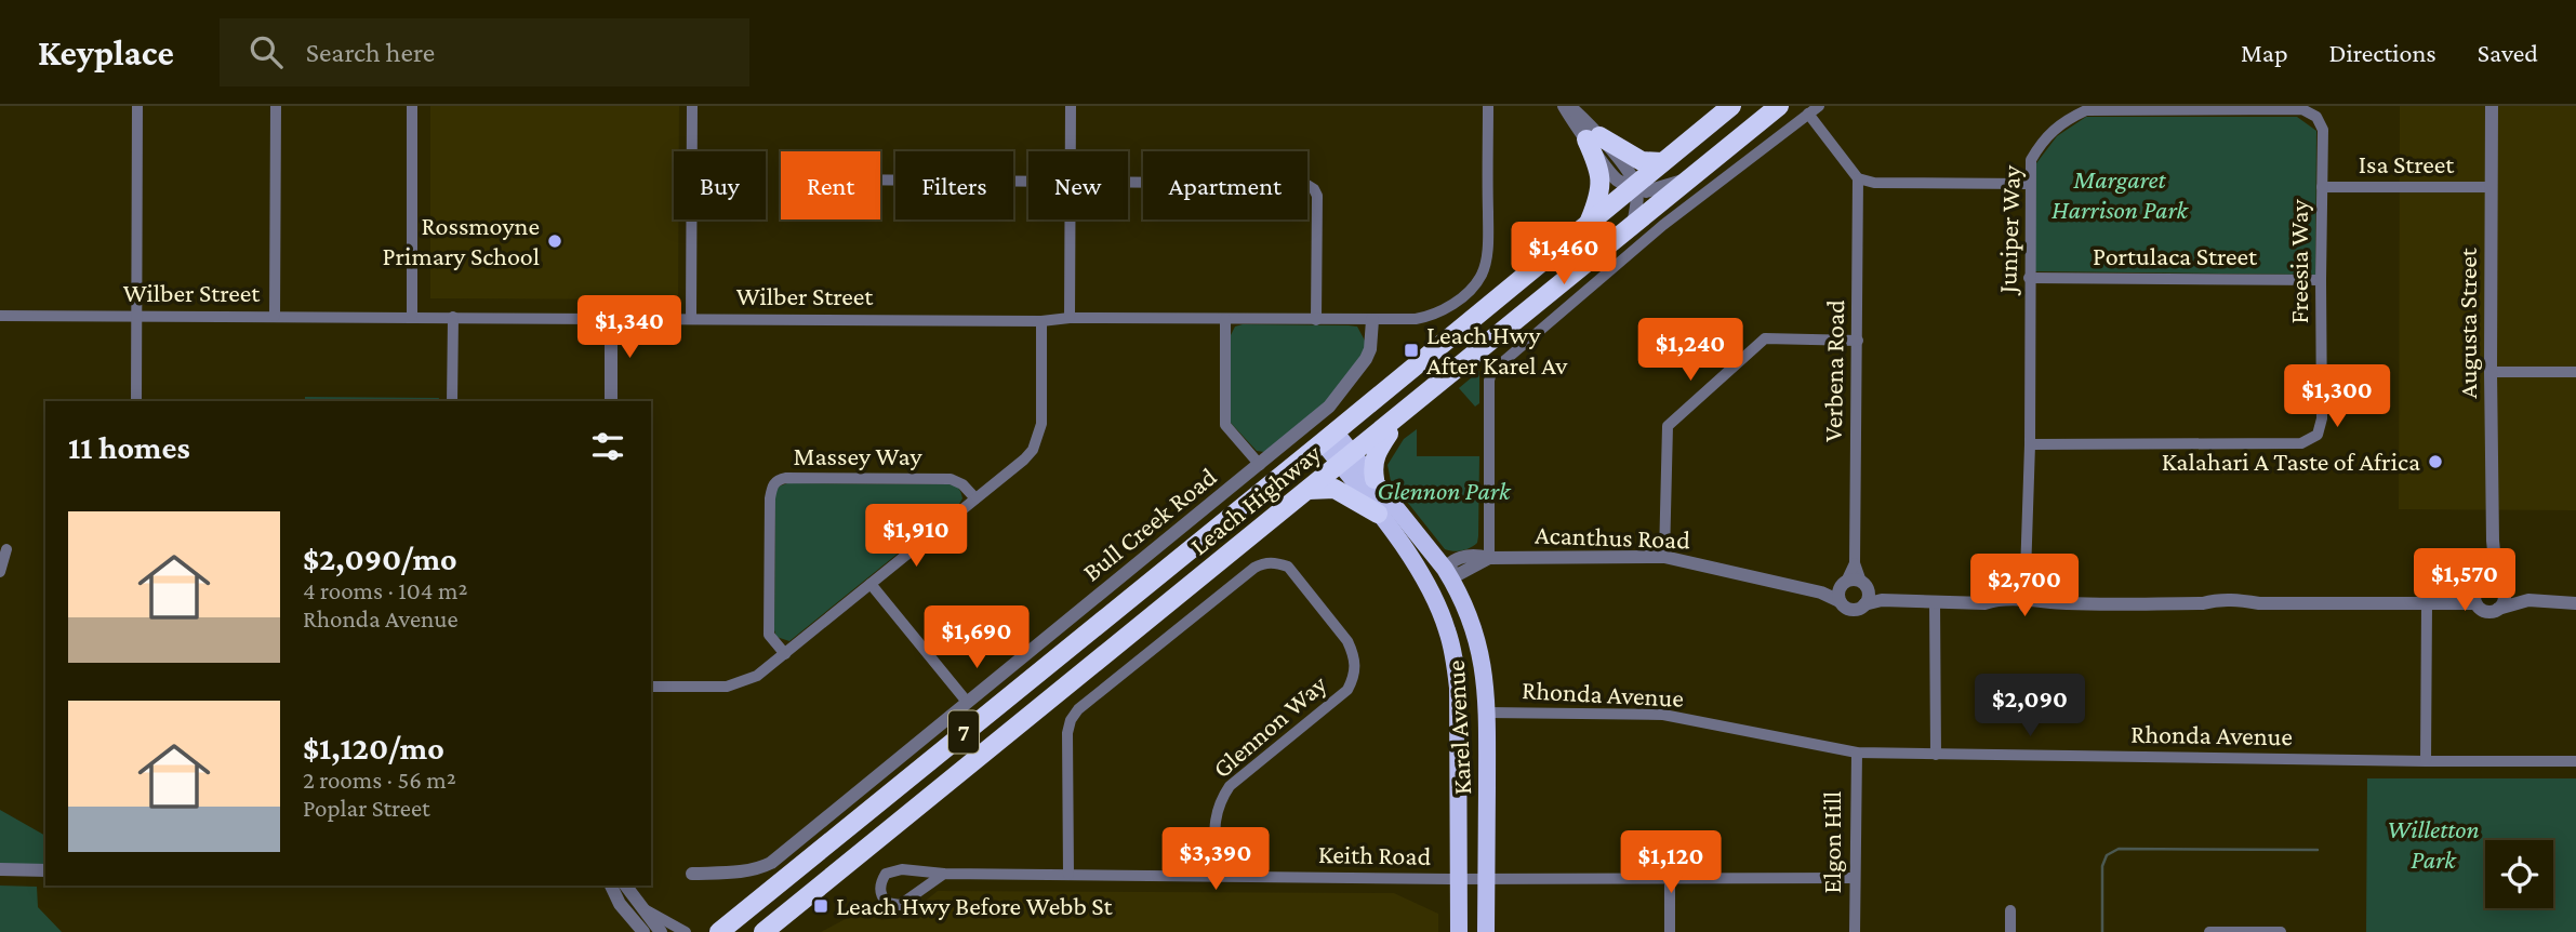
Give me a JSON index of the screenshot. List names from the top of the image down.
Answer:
{
  "streets": {
    "highway": ["Leach Highway", "7"],
    "main road": ["Karel Avenue"],
    "street": [
      "Isa Street",
      "Juniper Way",
      "Portulaca Street",
      "Freesia Way",
      "Wilber Street",
      "Augusta Street",
      "Verbena Road",
      "Massey Way",
      "Bull Creek Road",
      "Acanthus Road",
      "Rhonda Avenue",
      "Glennon Way",
      "Elgon Hill",
      "Keith Road"
    ]
  },
  "crossings": [
    ["Isa Street", "Freesia Way"],
    ["Isa Street", "Augusta Street"],
    ["Juniper Way", "Portulaca Street"],
    ["Juniper Way", "Freesia Way"],
    ["Juniper Way", "Acanthus Road"],
    ["Portulaca Street", "Freesia Way"],
    ["Wilber Street", "Bull Creek Road"],
    ["Augusta Street", "Acanthus Road"],
    ["Verbena Road", "Acanthus Road"],
    ["Leach Highway", "Karel Avenue"],
    ["Acanthus Road", "Karel Avenue"],
    ["Rhonda Avenue", "Karel Avenue"],
    ["Rhonda Avenue", "Elgon Hill"],
    ["Glennon Way", "Keith Road"],
    ["Karel Avenue", "Keith Road"],
    ["Elgon Hill", "Keith Road"]
  ],
  "parks": ["Margaret Harrison Park", "Glennon Park", "Willetton Park"],
  "places": {
    "other": ["Rossmoyne Primary School", "Kalahari A Taste of Africa"],
    "transit": ["Leach Hwy After Karel Av", "Leach Hwy Before Webb St"]
  },
  "page": {
    "header": "Keyplace",
    "search": "Search here",
    "nav": ["Map", "Directions", "Saved"],
    "chip": [
      "Buy",
      "Rent",
      "Filters",
      "New",
      "Apartment"
    ],
    "price": [
      "$1,460",
      "$1,340",
      "$1,240",
      "$1,300",
      "$1,910",
      "$1,570",
      "$2,700",
      "$1,690",
      "$2,090",
      "$3,390",
      "$1,120"
    ],
    "heading": "11 homes",
    "list": [
      {
        "name": "$2,090/mo",
        "note": "4 rooms · 104 m² · Rhonda Avenue"
      },
      {
        "name": "$1,120/mo",
        "note": "2 rooms · 56 m² · Poplar Street"
      }
    ]
  }
}
